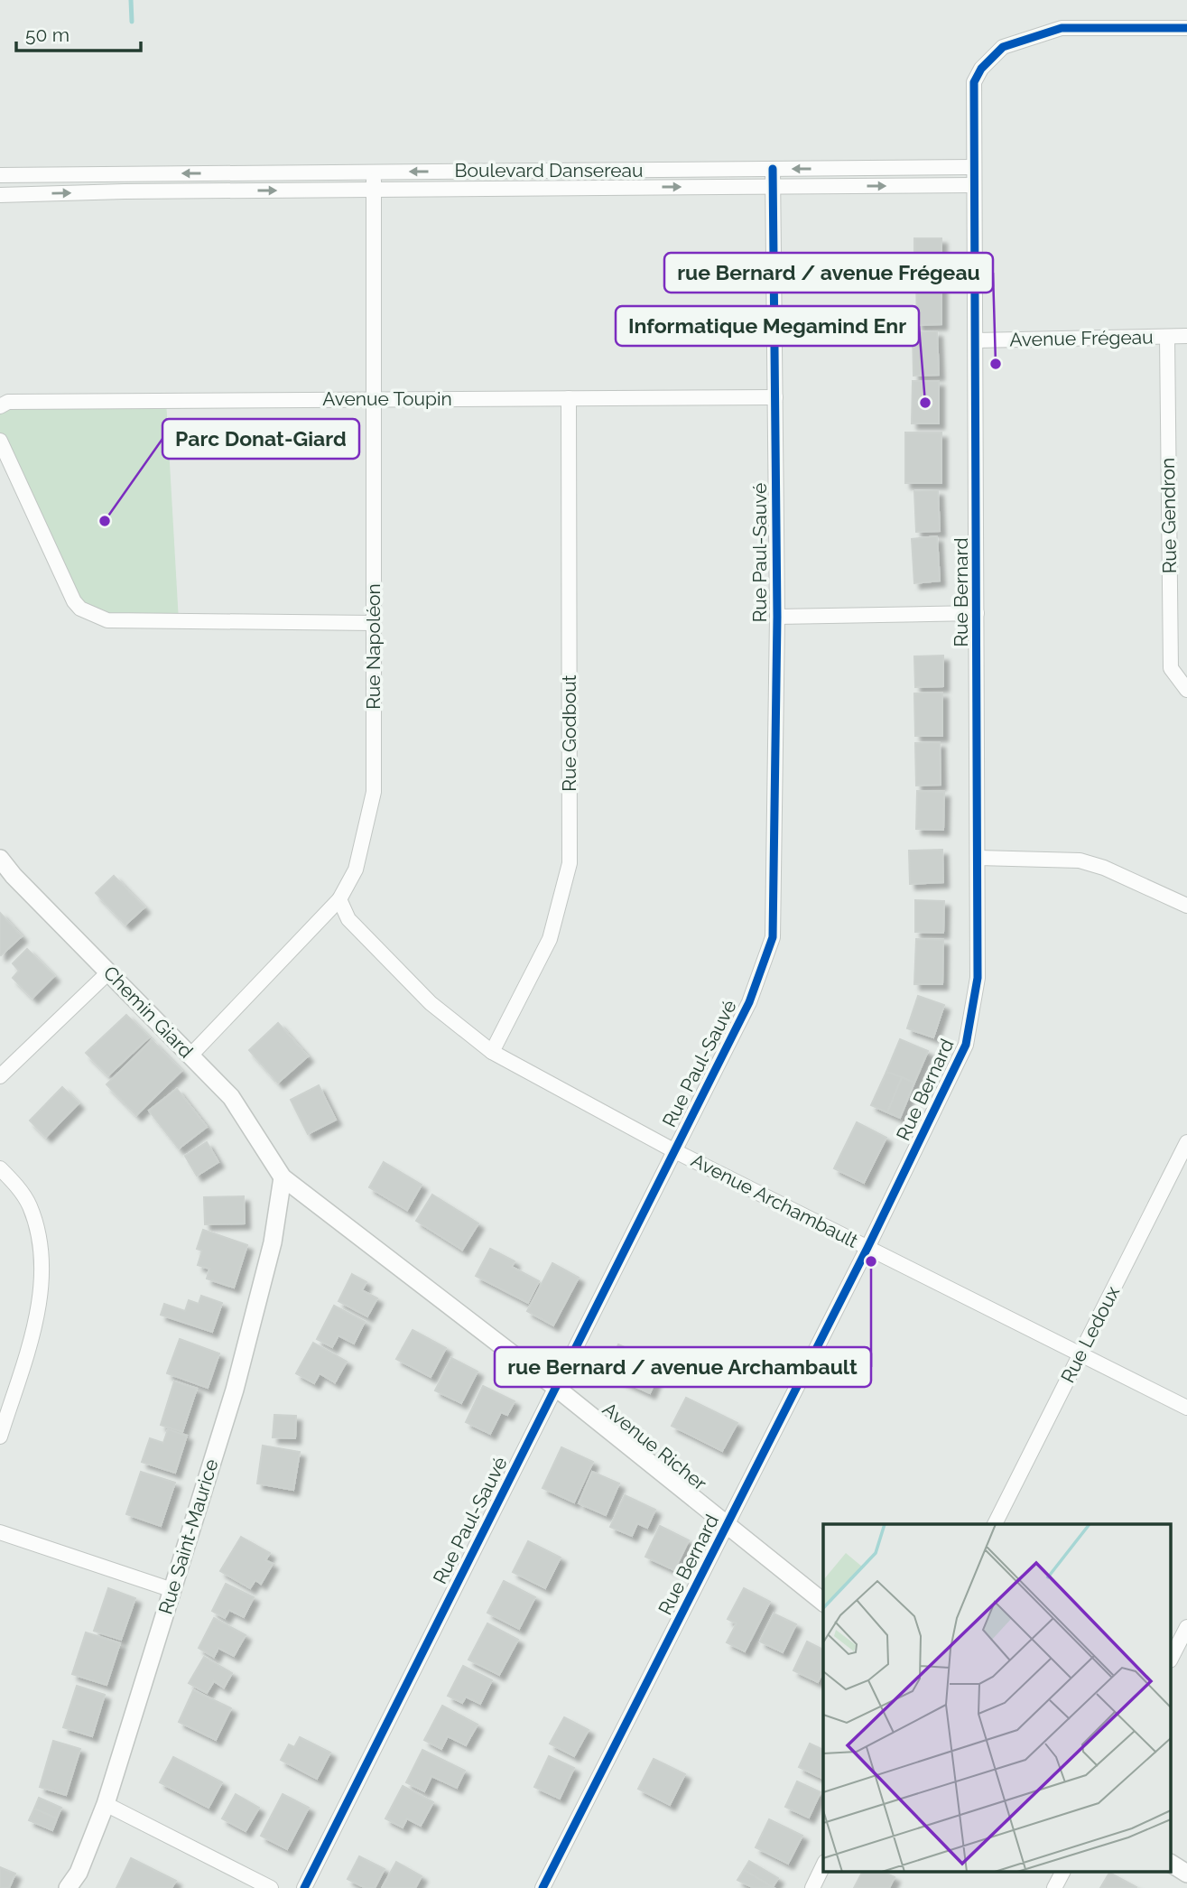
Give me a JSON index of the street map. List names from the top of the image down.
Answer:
{
  "streets": {
    "street": [
      "Boulevard Dansereau",
      "Avenue Frégeau",
      "Avenue Toupin",
      "Rue Gendron",
      "Rue Paul-Sauvé",
      "Rue Bernard",
      "Rue Napoléon",
      "Rue Godbout",
      "Chemin Giard",
      "Avenue Archambault",
      "Rue Ledoux",
      "Avenue Richer",
      "Rue Saint-Maurice"
    ]
  },
  "crossings": [
    ["Boulevard Dansereau", "Rue Paul-Sauvé"],
    ["Boulevard Dansereau", "Rue Bernard"],
    ["Boulevard Dansereau", "Rue Napoléon"],
    ["Avenue Frégeau", "Rue Gendron"],
    ["Avenue Frégeau", "Rue Bernard"],
    ["Avenue Toupin", "Rue Paul-Sauvé"],
    ["Avenue Toupin", "Rue Napoléon"],
    ["Avenue Toupin", "Rue Godbout"],
    ["Rue Paul-Sauvé", "Avenue Archambault"],
    ["Rue Paul-Sauvé", "Avenue Richer"],
    ["Rue Bernard", "Avenue Archambault"],
    ["Rue Bernard", "Avenue Richer"],
    ["Rue Napoléon", "Chemin Giard"],
    ["Rue Napoléon", "Avenue Archambault"],
    ["Rue Godbout", "Avenue Archambault"],
    ["Chemin Giard", "Avenue Richer"],
    ["Chemin Giard", "Rue Saint-Maurice"],
    ["Avenue Archambault", "Rue Ledoux"],
    ["Avenue Richer", "Rue Saint-Maurice"]
  ],
  "places": [
    "rue Bernard / avenue Frégeau",
    "Informatique Megamind Enr",
    "Parc Donat-Giard",
    "rue Bernard / avenue Archambault"
  ],
  "scale_bar": "50 m"
}
